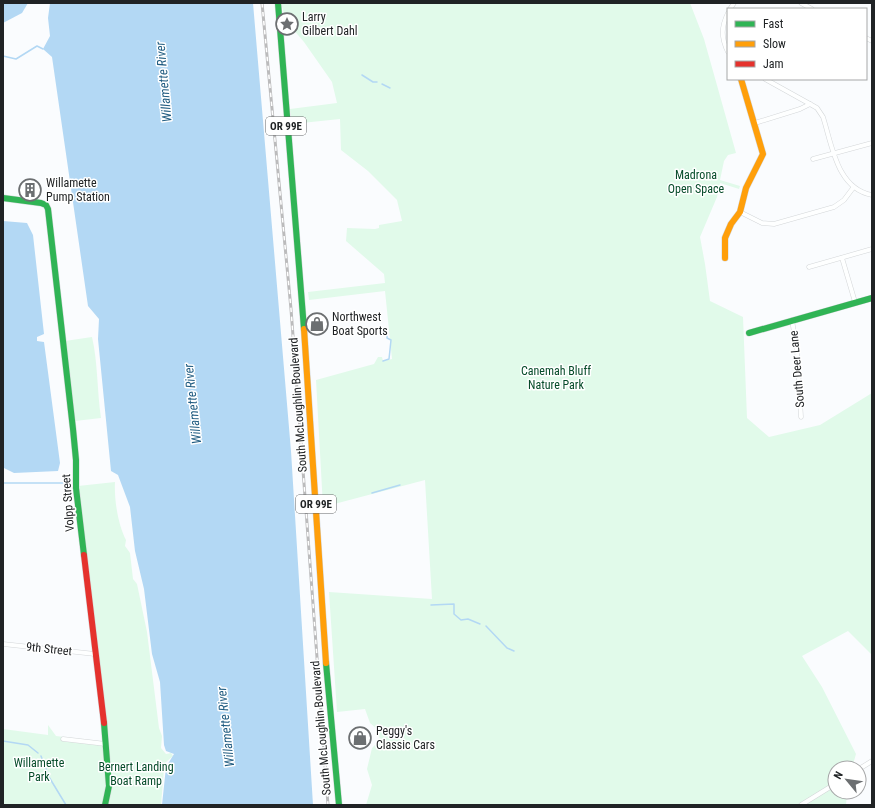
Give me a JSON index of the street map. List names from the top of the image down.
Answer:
{
  "streets": {
    "main road": ["OR 99E", "South McLoughlin Boulevard", "Volpp Street"],
    "street": ["South Deer Lane", "9th Street"]
  },
  "crossings": [
    ["Volpp Street", "9th Street"]
  ],
  "water": ["Willamette River"],
  "parks": [
    "Madrona Open Space",
    "Canemah Bluff Nature Park",
    "Willamette Park",
    "Bernert Landing Boat Ramp"
  ],
  "places": {
    "place": ["Larry Gilbert Dahl"],
    "building": ["Willamette Pump Station"],
    "shop": ["Northwest Boat Sports", "Peggy's Classic Cars"]
  },
  "legend": ["Fast", "Slow", "Jam"],
  "north": "top left"
}
